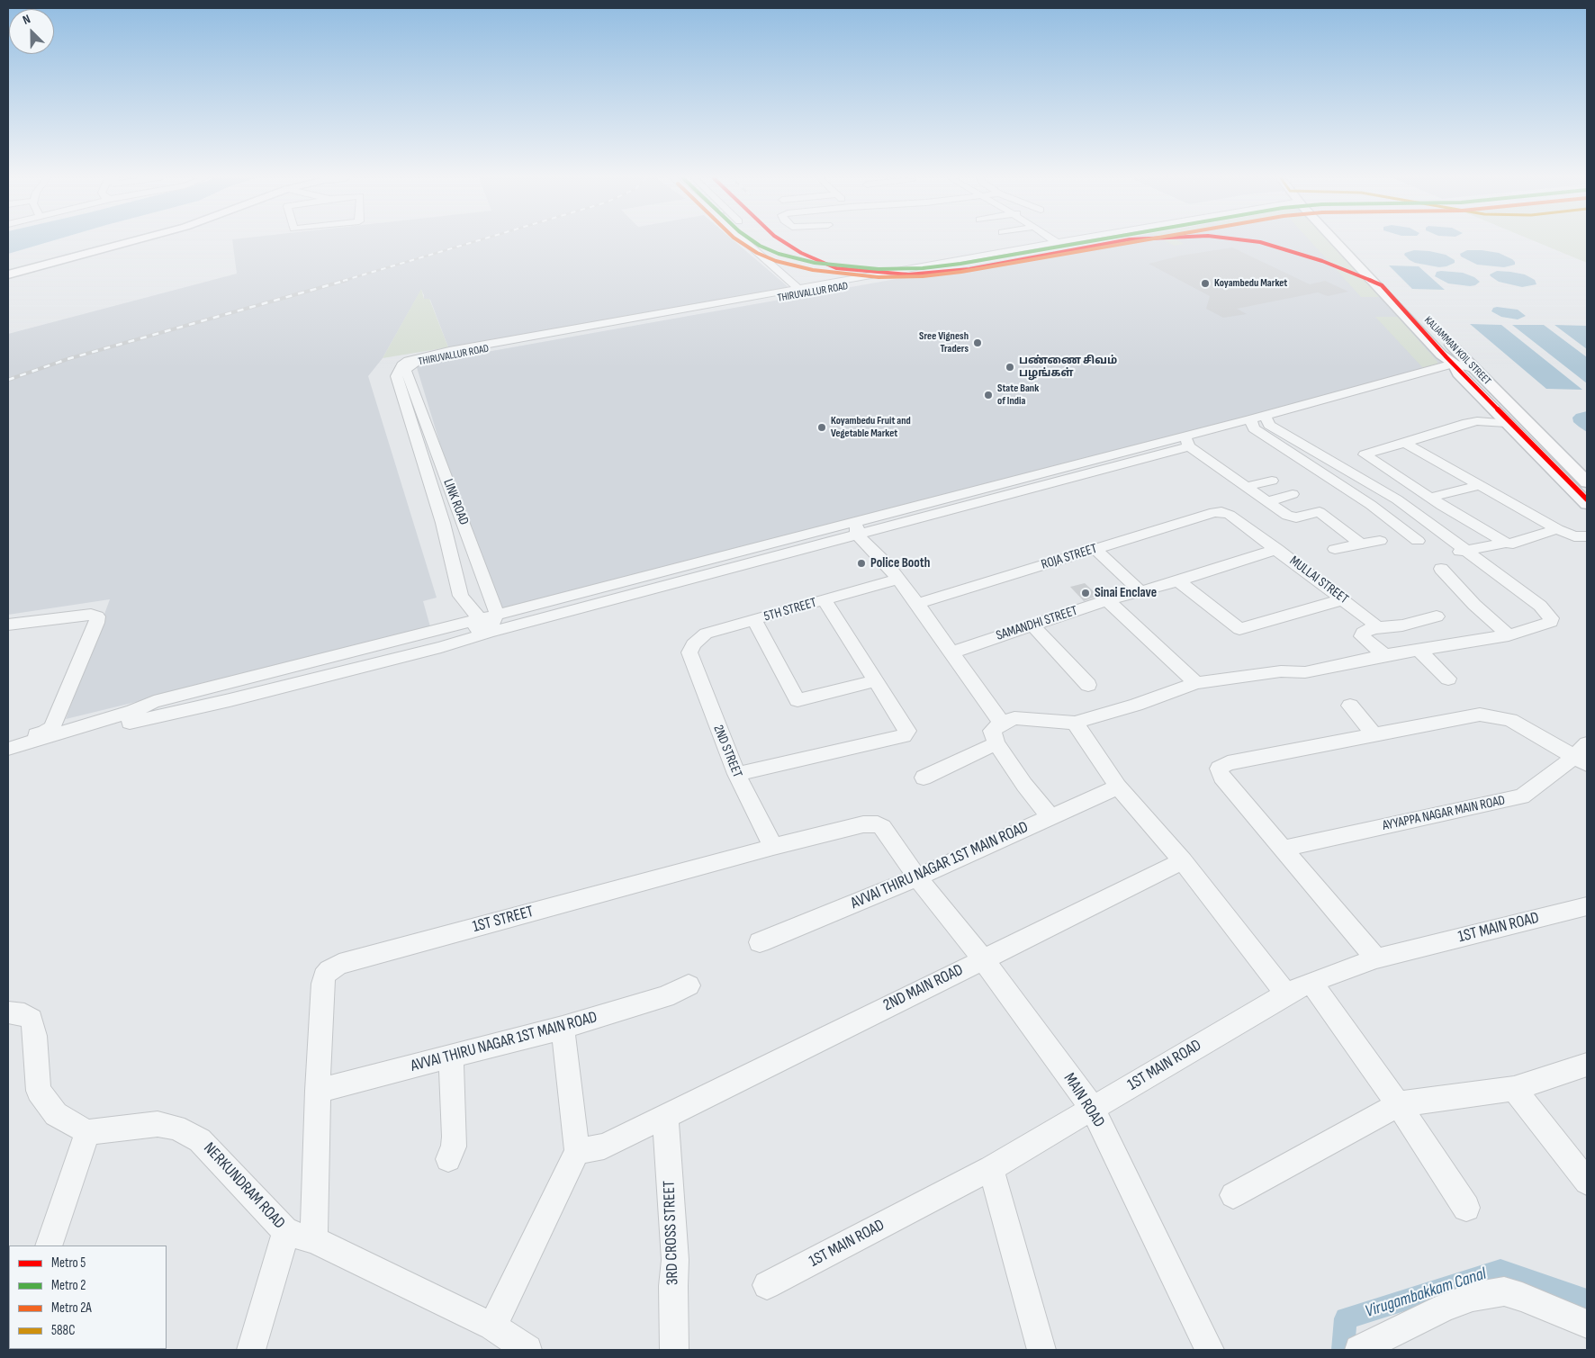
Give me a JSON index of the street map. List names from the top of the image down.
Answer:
{
  "streets": {
    "main road": ["KALIAMMAN KOIL STREET"],
    "street": [
      "THIRUVALLUR ROAD",
      "LINK ROAD",
      "ROJA STREET",
      "MULLAI STREET",
      "5TH STREET",
      "SAMANDHI STREET",
      "2ND STREET",
      "AYYAPPA NAGAR MAIN ROAD",
      "AVVAI THIRU NAGAR 1ST MAIN ROAD",
      "1ST STREET",
      "1ST MAIN ROAD",
      "2ND MAIN ROAD",
      "MAIN ROAD",
      "NERKUNDRAM ROAD",
      "3RD CROSS STREET"
    ]
  },
  "crossings": [
    ["THIRUVALLUR ROAD", "LINK ROAD"],
    ["ROJA STREET", "MULLAI STREET"],
    ["MULLAI STREET", "SAMANDHI STREET"],
    ["5TH STREET", "2ND STREET"],
    ["2ND STREET", "1ST STREET"],
    ["AVVAI THIRU NAGAR 1ST MAIN ROAD", "1ST STREET"],
    ["AVVAI THIRU NAGAR 1ST MAIN ROAD", "MAIN ROAD"],
    ["1ST STREET", "MAIN ROAD"],
    ["1ST STREET", "NERKUNDRAM ROAD"],
    ["1ST MAIN ROAD", "MAIN ROAD"],
    ["2ND MAIN ROAD", "MAIN ROAD"],
    ["2ND MAIN ROAD", "3RD CROSS STREET"]
  ],
  "water": ["Virugambakkam Canal"],
  "places": [
    "Koyambedu Market",
    "Sree Vignesh Traders",
    "பண்ணை சிவம் பழங்கள்",
    "State Bank of India",
    "Koyambedu Fruit and Vegetable Market",
    "Police Booth",
    "Sinai Enclave"
  ],
  "lines": ["metro line 5", "metro line 2", "metro line 2A"],
  "legend": [
    "Metro 5",
    "Metro 2",
    "Metro 2A",
    "588C"
  ],
  "north": "top left"
}
